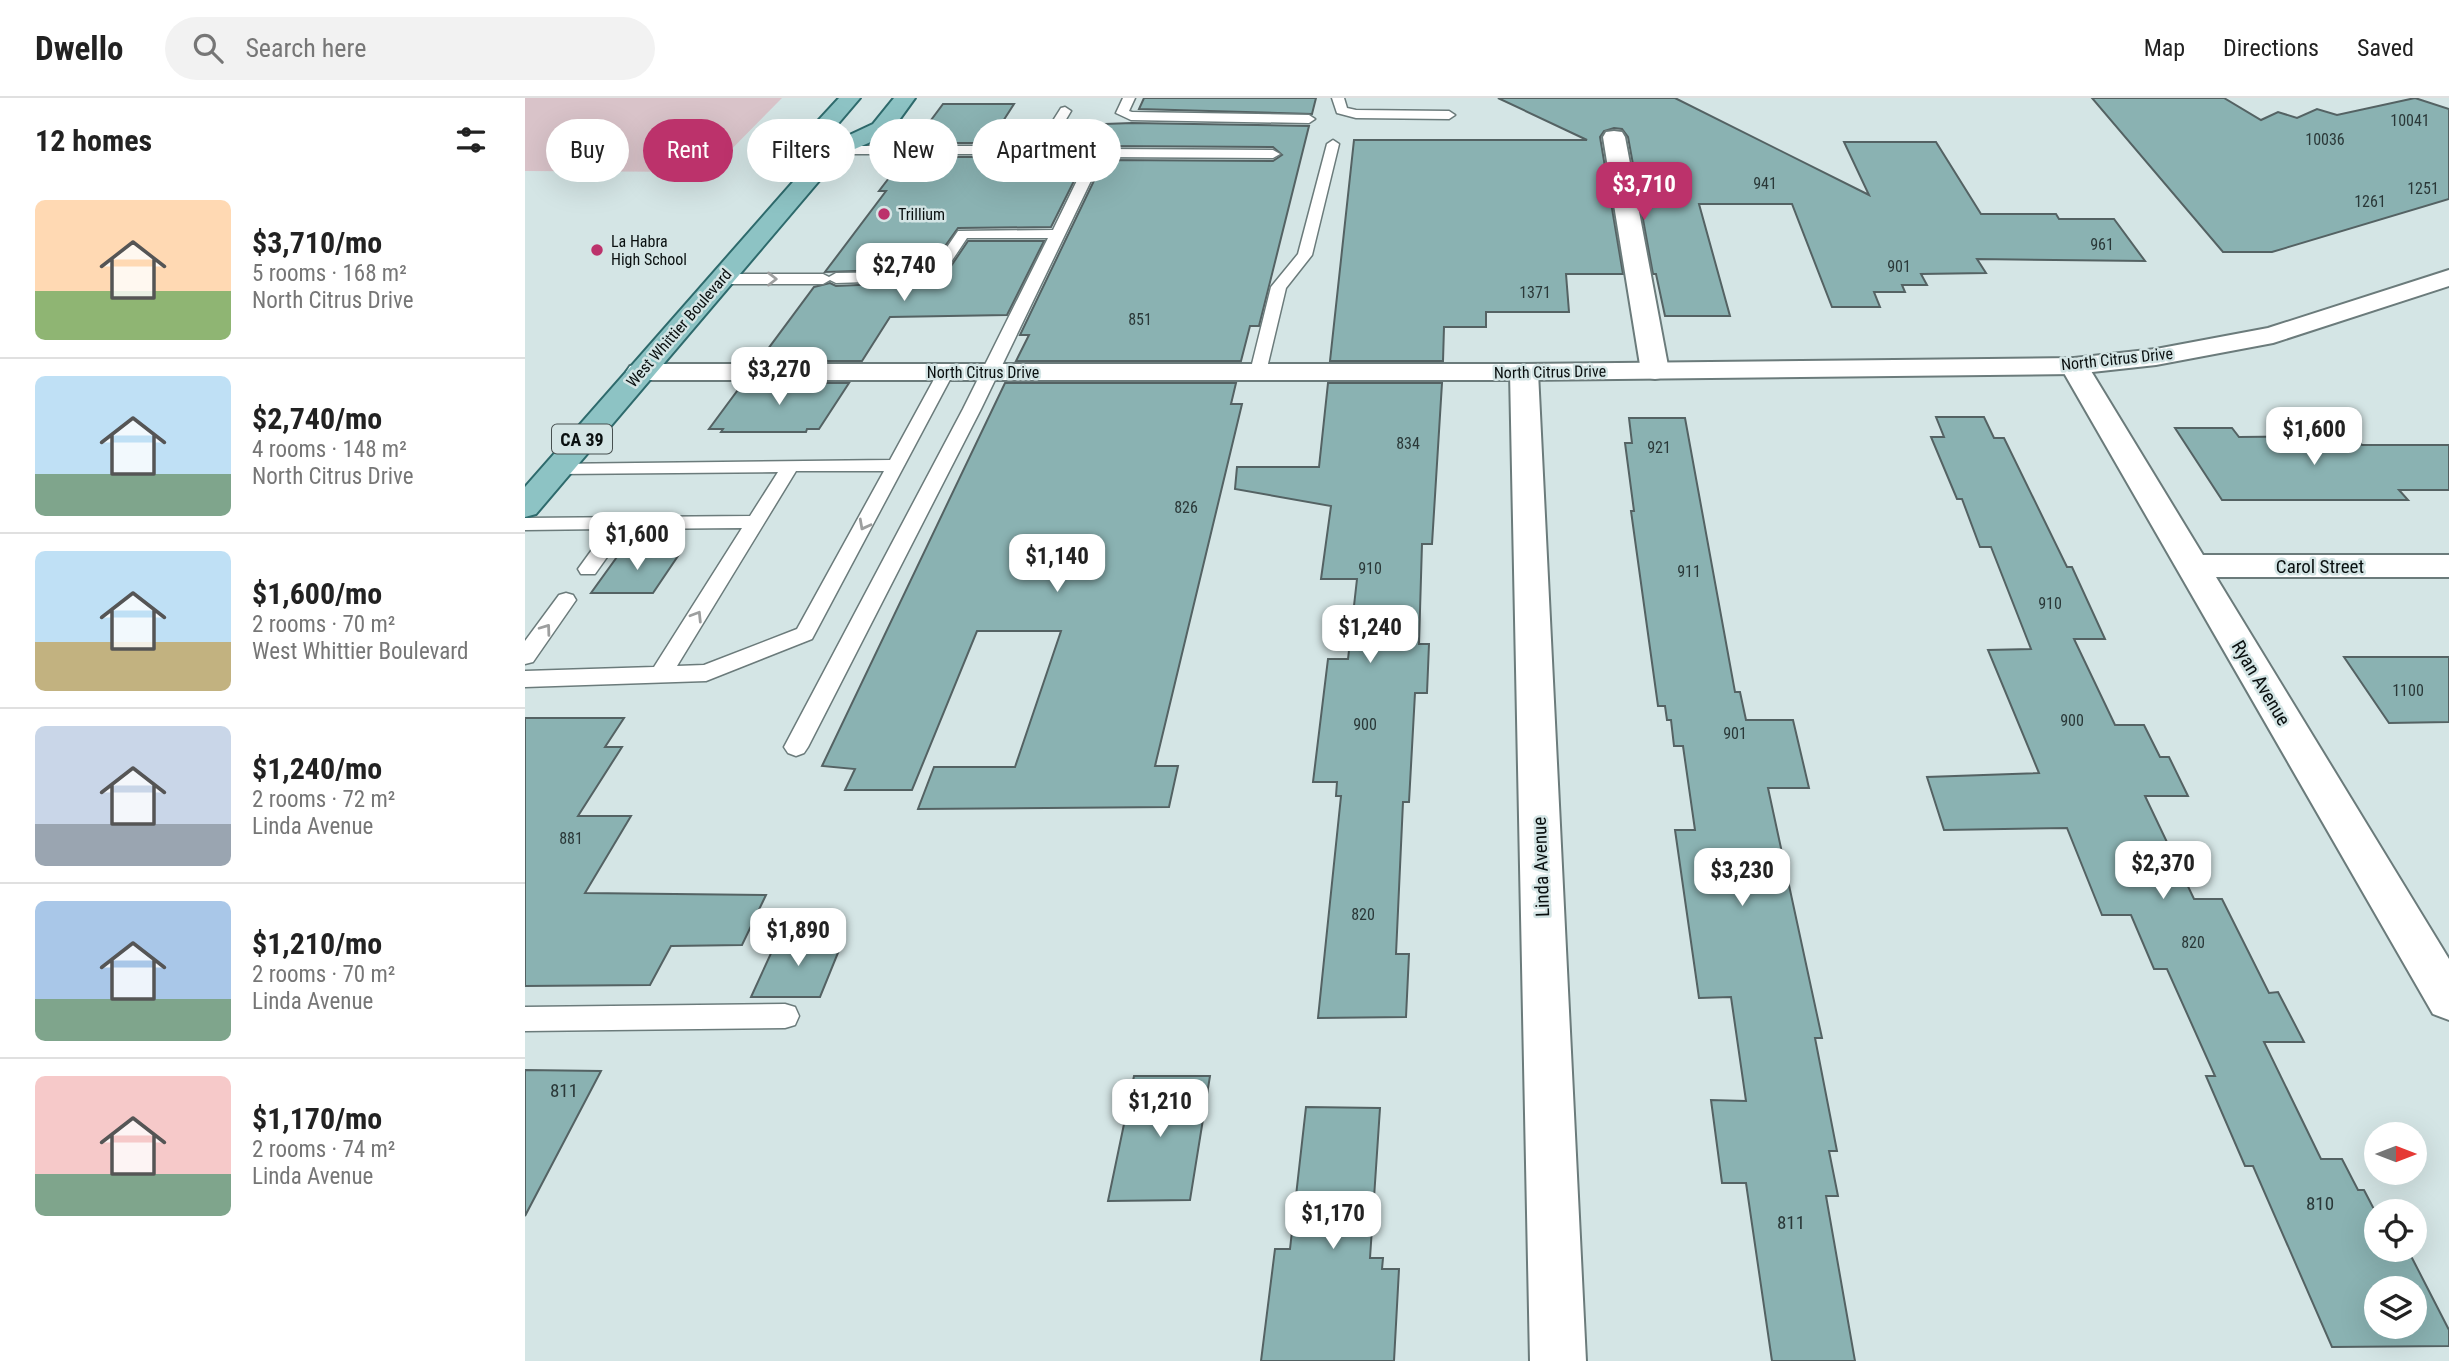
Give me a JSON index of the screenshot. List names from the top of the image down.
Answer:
{
  "streets": {
    "main road": ["West Whittier Boulevard", "CA 39"],
    "street": [
      "North Citrus Drive",
      "Carol Street",
      "Ryan Avenue",
      "Linda Avenue"
    ]
  },
  "crossings": [
    ["West Whittier Boulevard", "North Citrus Drive"],
    ["North Citrus Drive", "Ryan Avenue"],
    ["North Citrus Drive", "Linda Avenue"],
    ["Carol Street", "Ryan Avenue"]
  ],
  "places": ["Trillium", "La Habra High School"],
  "house_numbers": [
    "10041",
    "10036",
    "941",
    "1251",
    "1261",
    "961",
    "901",
    "1371",
    "851",
    "834",
    "921",
    "826",
    "910",
    "911",
    "910",
    "1100",
    "900",
    "900",
    "901",
    "881",
    "820",
    "820",
    "811",
    "810",
    "811"
  ],
  "north": "right",
  "page": {
    "header": "Dwello",
    "search": "Search here",
    "nav": ["Map", "Directions", "Saved"],
    "heading": "12 homes",
    "chip": [
      "Buy",
      "Rent",
      "Filters",
      "New",
      "Apartment"
    ],
    "price": [
      "$3,710",
      "$2,740",
      "$3,270",
      "$1,600",
      "$1,600",
      "$1,140",
      "$1,240",
      "$2,370",
      "$3,230",
      "$1,890",
      "$1,210",
      "$1,170"
    ],
    "list": [
      {
        "name": "$3,710/mo",
        "note": "5 rooms · 168 m² · North Citrus Drive"
      },
      {
        "name": "$2,740/mo",
        "note": "4 rooms · 148 m² · North Citrus Drive"
      },
      {
        "name": "$1,600/mo",
        "note": "2 rooms · 70 m² · West Whittier Boulevard"
      },
      {
        "name": "$1,240/mo",
        "note": "2 rooms · 72 m² · Linda Avenue"
      },
      {
        "name": "$1,210/mo",
        "note": "2 rooms · 70 m² · Linda Avenue"
      },
      {
        "name": "$1,170/mo",
        "note": "2 rooms · 74 m² · Linda Avenue"
      }
    ]
  }
}
